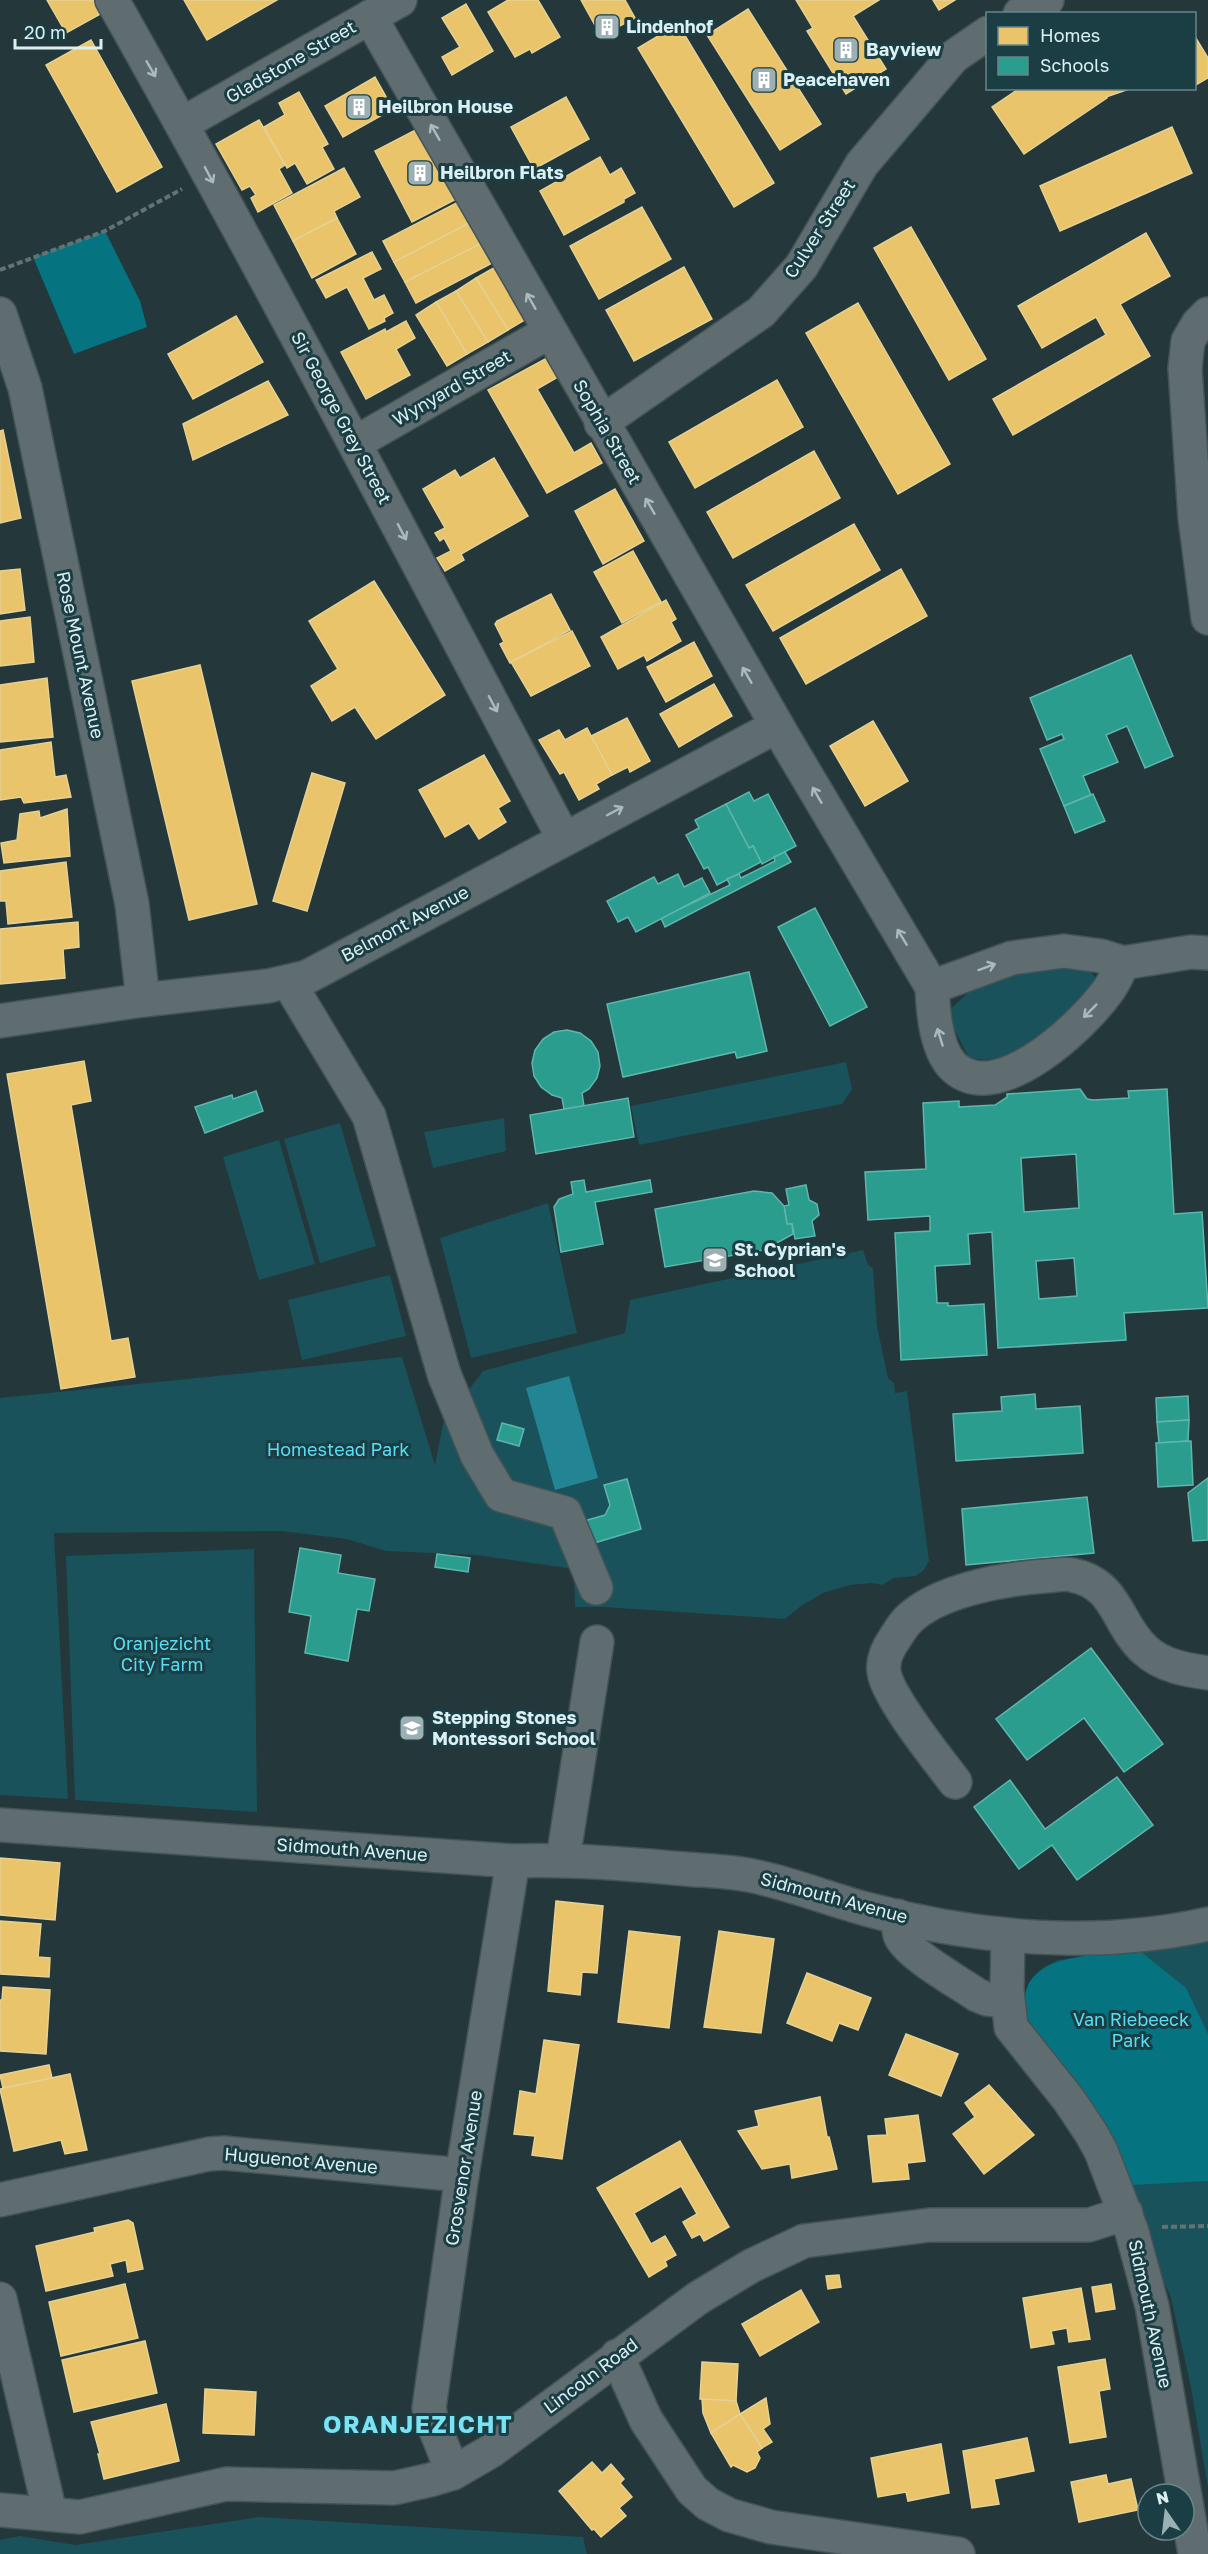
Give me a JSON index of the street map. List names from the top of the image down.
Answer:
{
  "streets": {
    "street": [
      "Gladstone Street",
      "Culver Street",
      "Wynyard Street",
      "Sir George Grey Street",
      "Sophia Street",
      "Rose Mount Avenue",
      "Belmont Avenue",
      "Sidmouth Avenue",
      "Huguenot Avenue",
      "Grosvenor Avenue",
      "Lincoln Road"
    ]
  },
  "crossings": [
    ["Gladstone Street", "Sir George Grey Street"],
    ["Gladstone Street", "Sophia Street"],
    ["Culver Street", "Sophia Street"],
    ["Wynyard Street", "Sir George Grey Street"],
    ["Wynyard Street", "Sophia Street"],
    ["Sir George Grey Street", "Belmont Avenue"],
    ["Sophia Street", "Belmont Avenue"],
    ["Rose Mount Avenue", "Belmont Avenue"],
    ["Sidmouth Avenue", "Grosvenor Avenue"],
    ["Sidmouth Avenue", "Lincoln Road"],
    ["Huguenot Avenue", "Grosvenor Avenue"],
    ["Grosvenor Avenue", "Lincoln Road"]
  ],
  "one_way": ["Sir George Grey Street", "Sophia Street"],
  "districts": ["ORANJEZICHT"],
  "parks": ["Homestead Park", "Oranjezicht City Farm", "Van Riebeeck Park"],
  "places": {
    "building": [
      "Lindenhof",
      "Bayview",
      "Peacehaven",
      "Heilbron House",
      "Heilbron Flats"
    ],
    "school or university": ["St. Cyprian's School", "Stepping Stones Montessori School"]
  },
  "legend": ["Homes", "Schools"],
  "scale_bar": "20 m",
  "north": "top"
}
